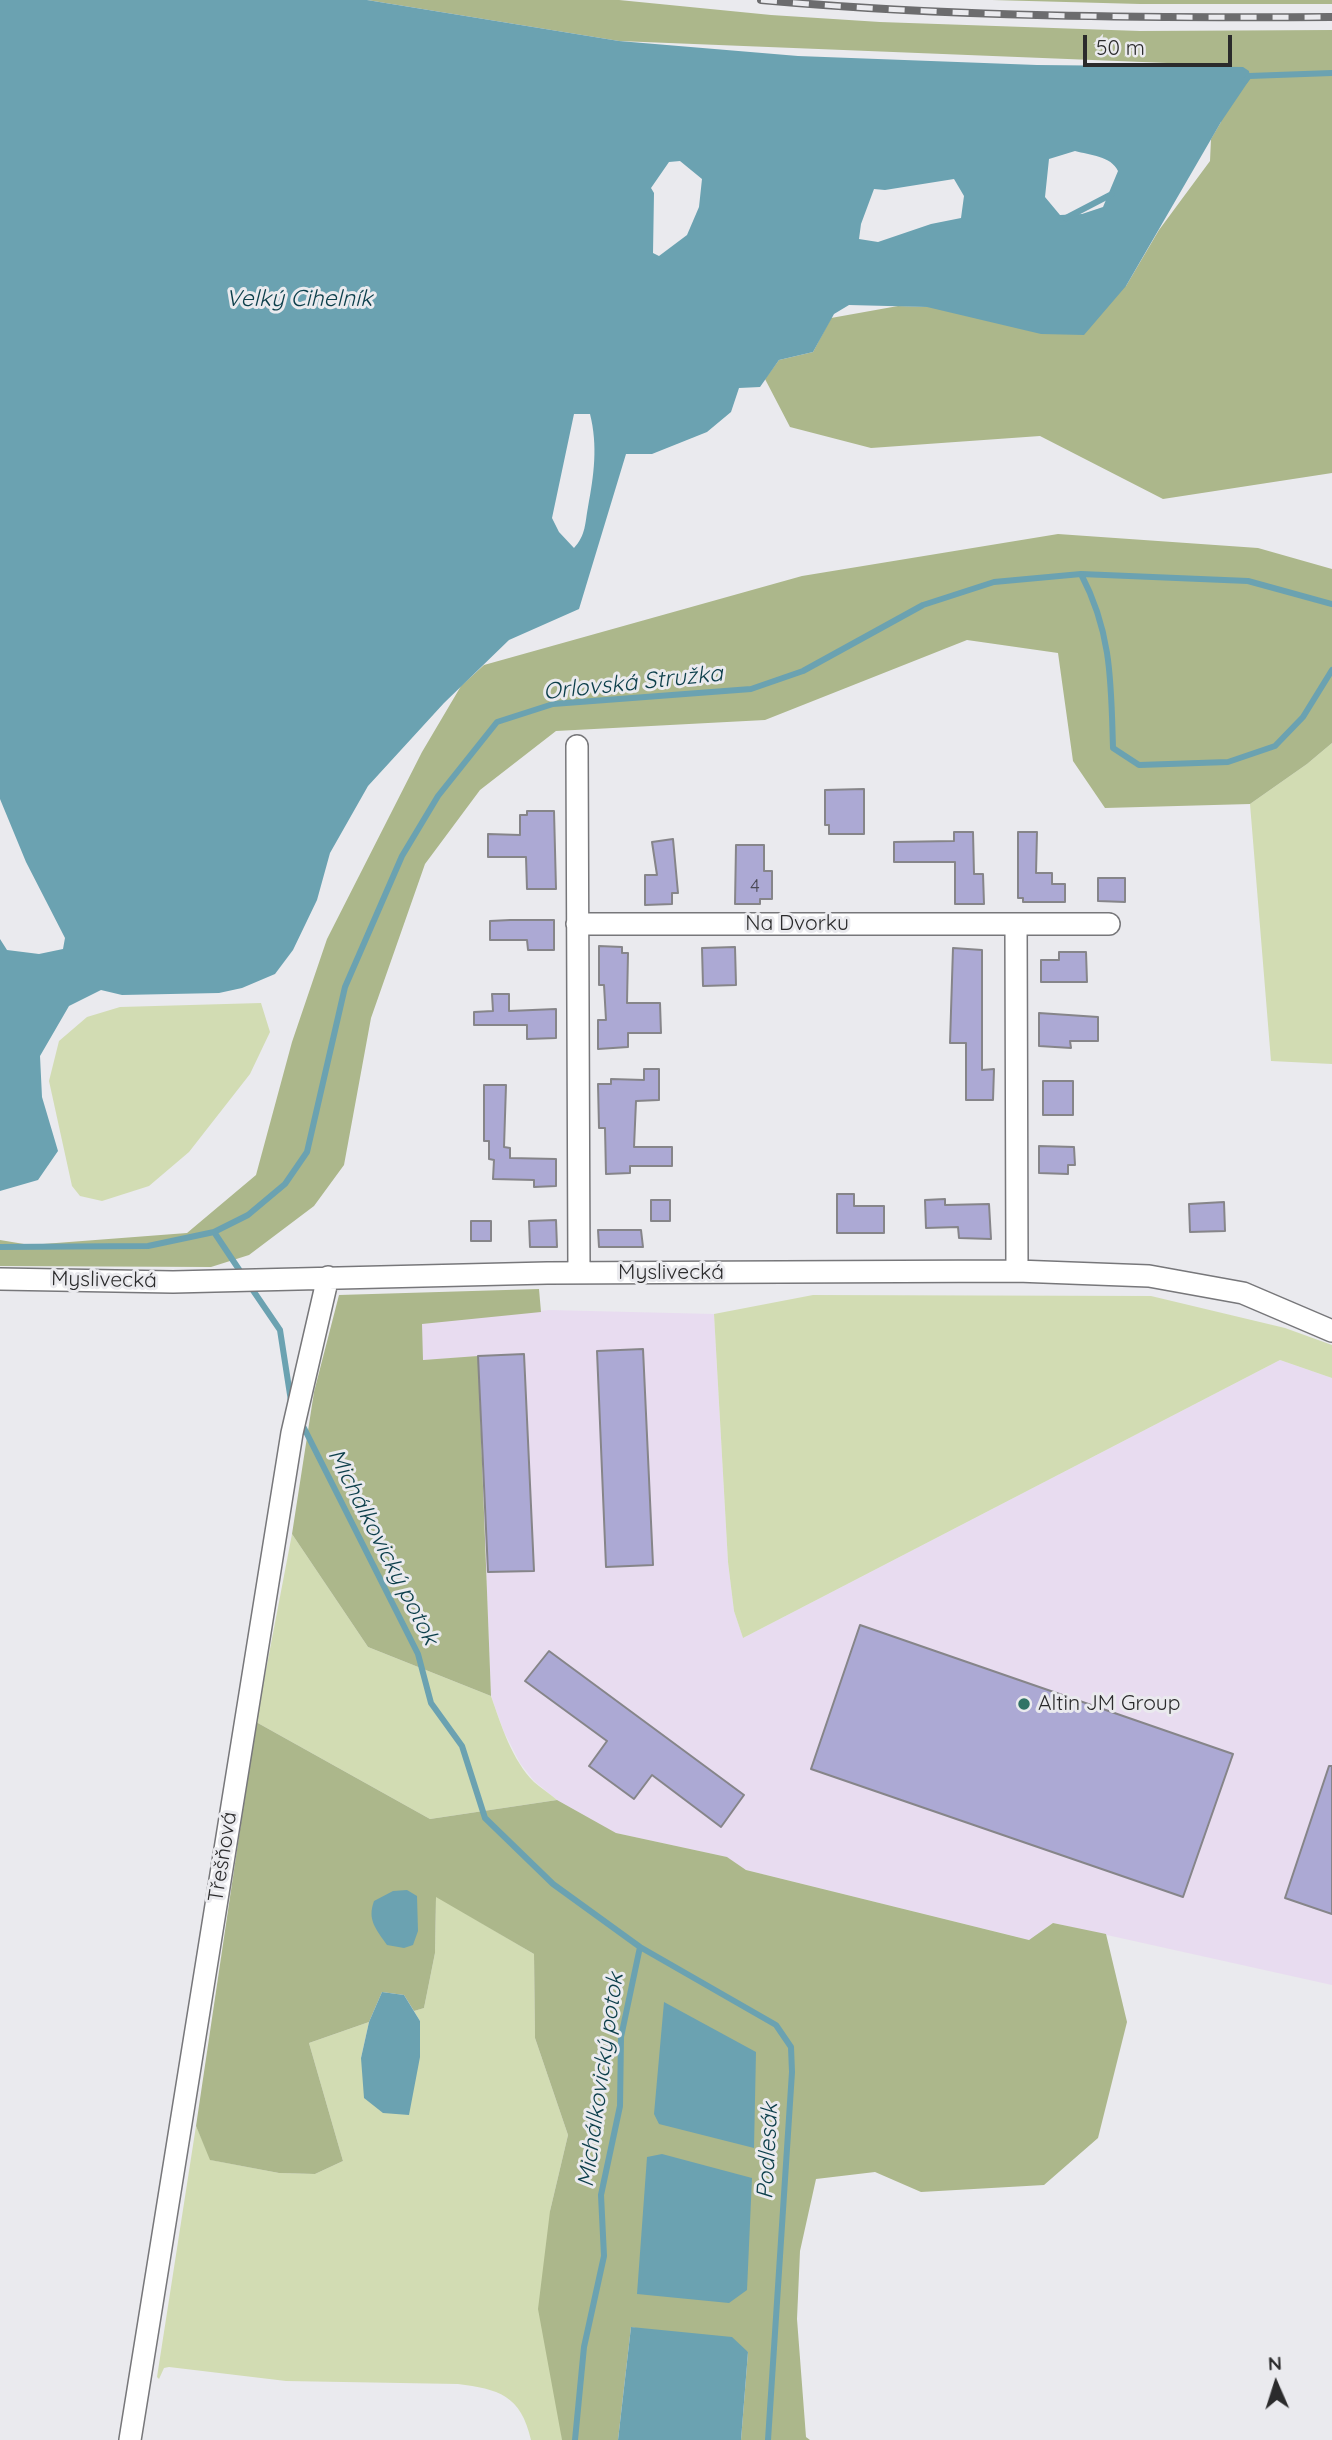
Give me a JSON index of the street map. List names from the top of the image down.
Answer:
{
  "streets": {
    "street": ["Na Dvorku", "Myslivecká", "Třešňová"]
  },
  "crossings": [
    ["Myslivecká", "Třešňová"]
  ],
  "water": [
    "Velký Cihelník",
    "Orlovská Stružka",
    "Michálkovický potok",
    "Podlesák"
  ],
  "places": ["Altin JM Group"],
  "house_numbers": ["4"],
  "scale_bar": "50 m",
  "north": "top"
}
